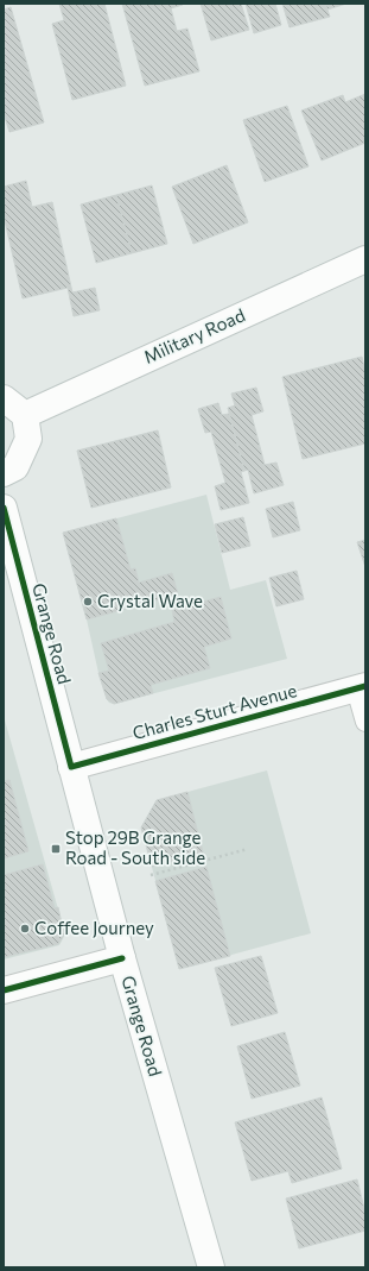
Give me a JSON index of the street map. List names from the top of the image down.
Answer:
{
  "streets": {
    "main road": ["Military Road", "Grange Road", "Charles Sturt Avenue"]
  },
  "crossings": [
    ["Grange Road", "Charles Sturt Avenue"]
  ],
  "places": {
    "other": ["Crystal Wave", "Coffee Journey"],
    "transit": ["Stop 29B Grange Road - South side"]
  }
}
